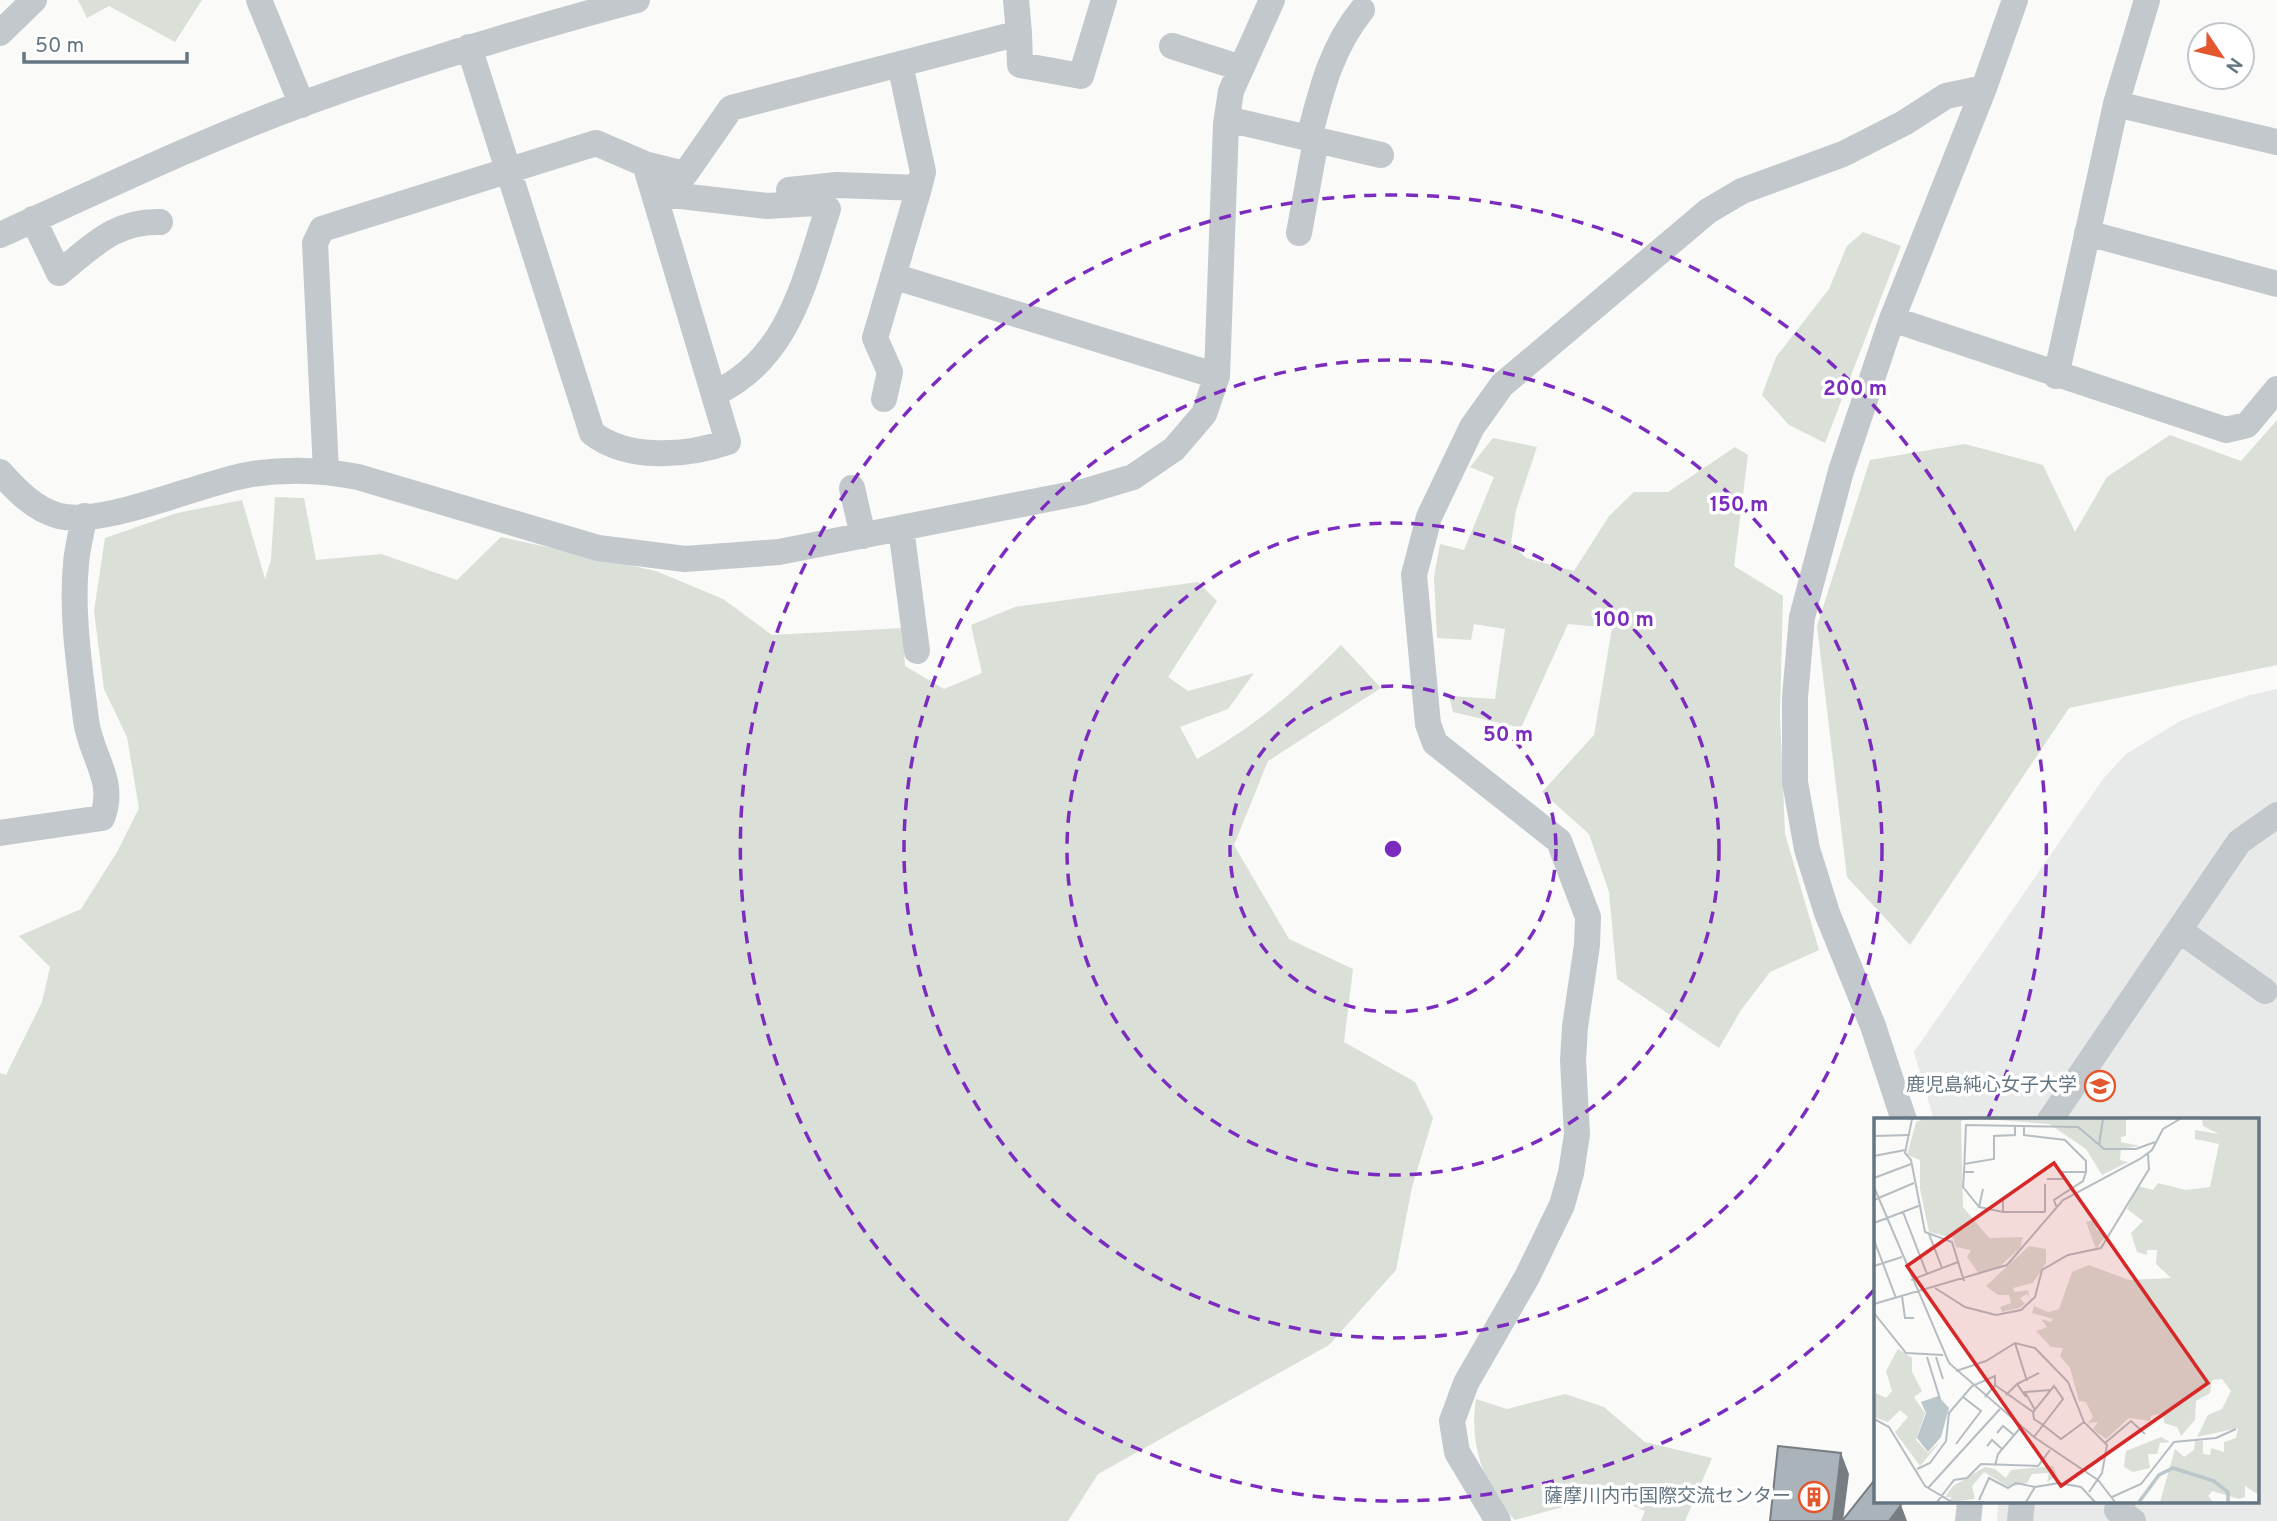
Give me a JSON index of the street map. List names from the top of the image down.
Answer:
{
  "places": {
    "school or university": ["鹿児島純心女子大学"],
    "building": ["薩摩川内市国際交流センター"]
  },
  "scale_bar": "50 m",
  "north": "bottom right",
  "rings": [
    "200 m",
    "150 m",
    "100 m",
    "50 m"
  ]
}
